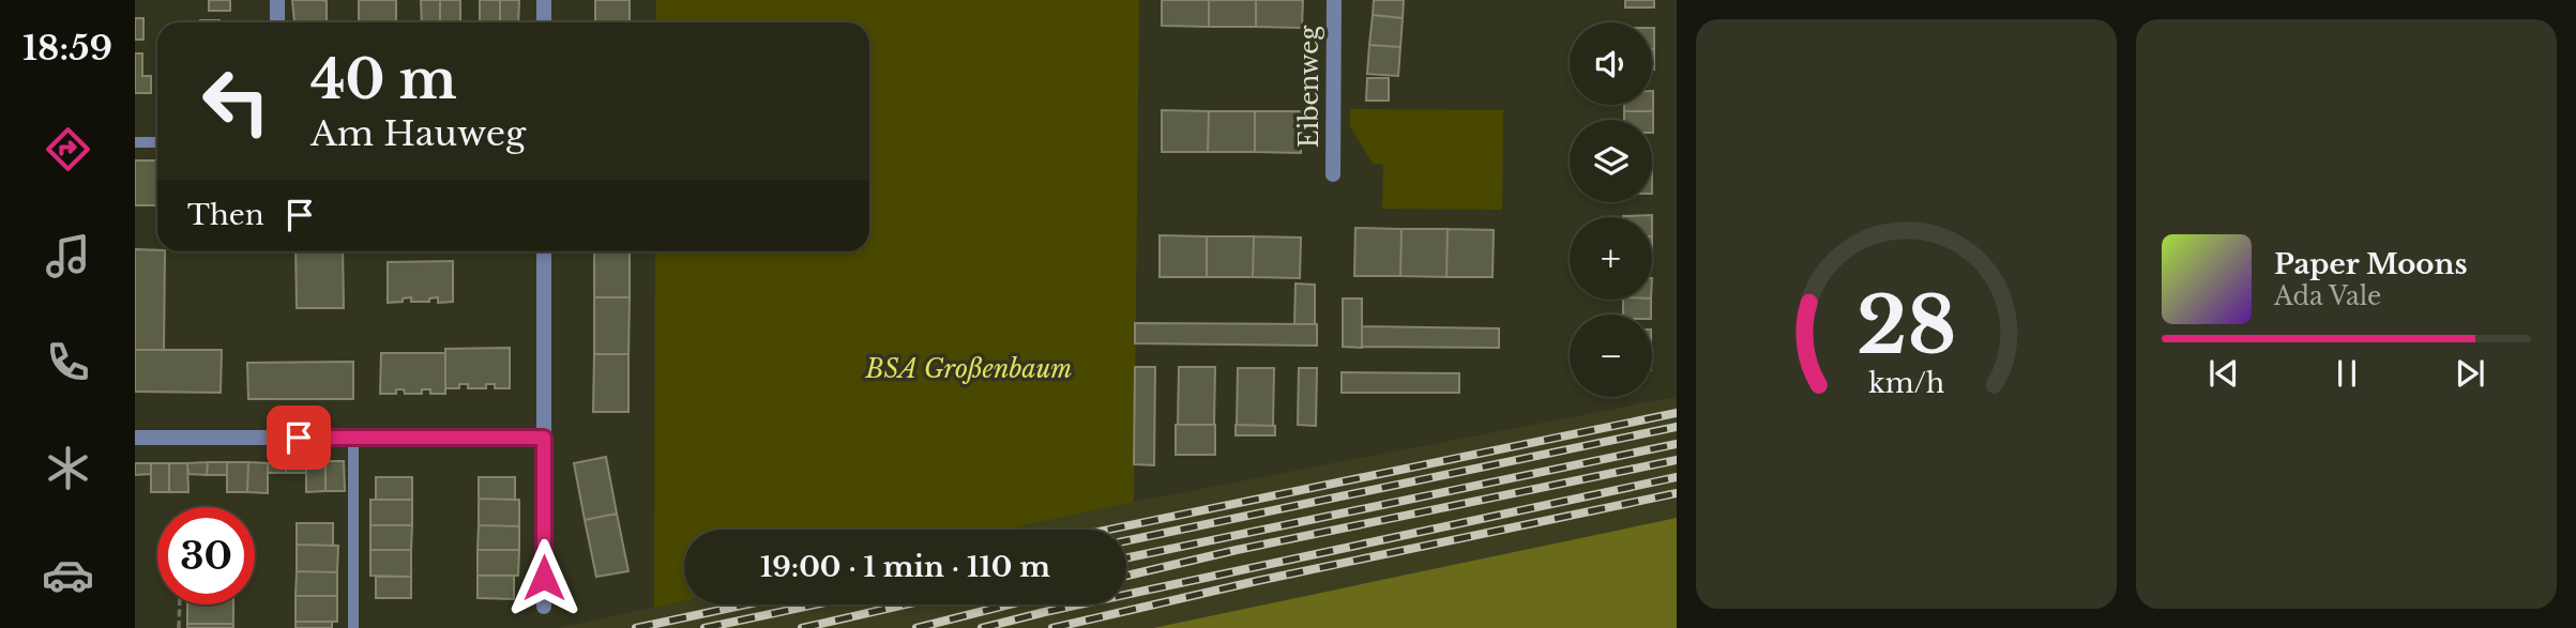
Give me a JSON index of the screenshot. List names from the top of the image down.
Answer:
{
  "streets": {
    "street": ["Eibenweg"]
  },
  "parks": ["BSA Großenbaum"],
  "page": {
    "tabs": "18:59",
    "map_buttons": ["+", "−"],
    "turn": ["40 m", "Am Hauweg"],
    "then": "Then",
    "song": ["Paper Moons", "Ada Vale"],
    "limit": "30",
    "trip": "19:00 · 1 min · 110 m",
    "gauge": ["28", "km/h"]
  }
}
